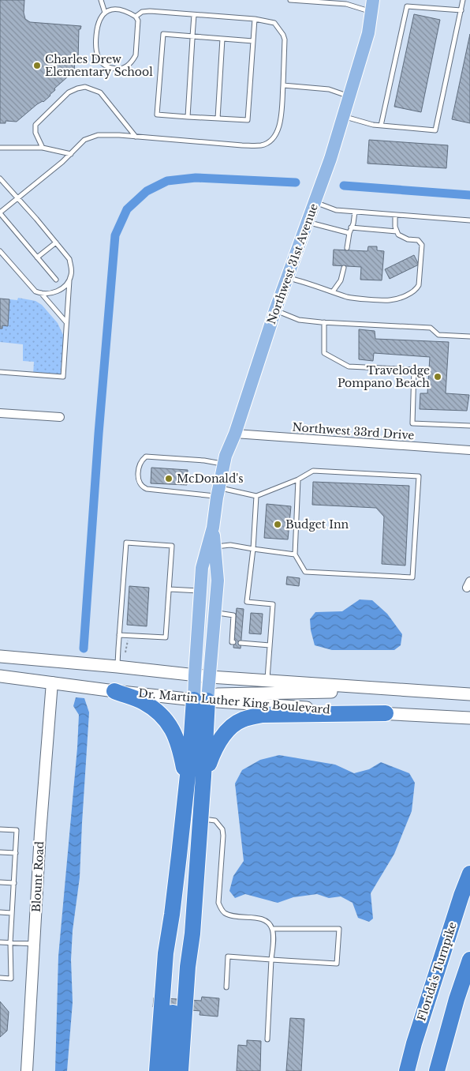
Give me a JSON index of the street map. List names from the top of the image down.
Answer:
{
  "streets": {
    "highway": ["Florida's Turnpike"],
    "main road": ["Northwest 31st Avenue", "Dr. Martin Luther King Boulevard"],
    "street": ["Northwest 33rd Drive", "Blount Road"]
  },
  "crossings": [
    ["Northwest 31st Avenue", "Northwest 33rd Drive"],
    ["Northwest 31st Avenue", "Dr. Martin Luther King Boulevard"],
    ["Dr. Martin Luther King Boulevard", "Blount Road"]
  ],
  "places": [
    "Charles Drew Elementary School",
    "Travelodge Pompano Beach",
    "McDonald's",
    "Budget Inn"
  ]
}
